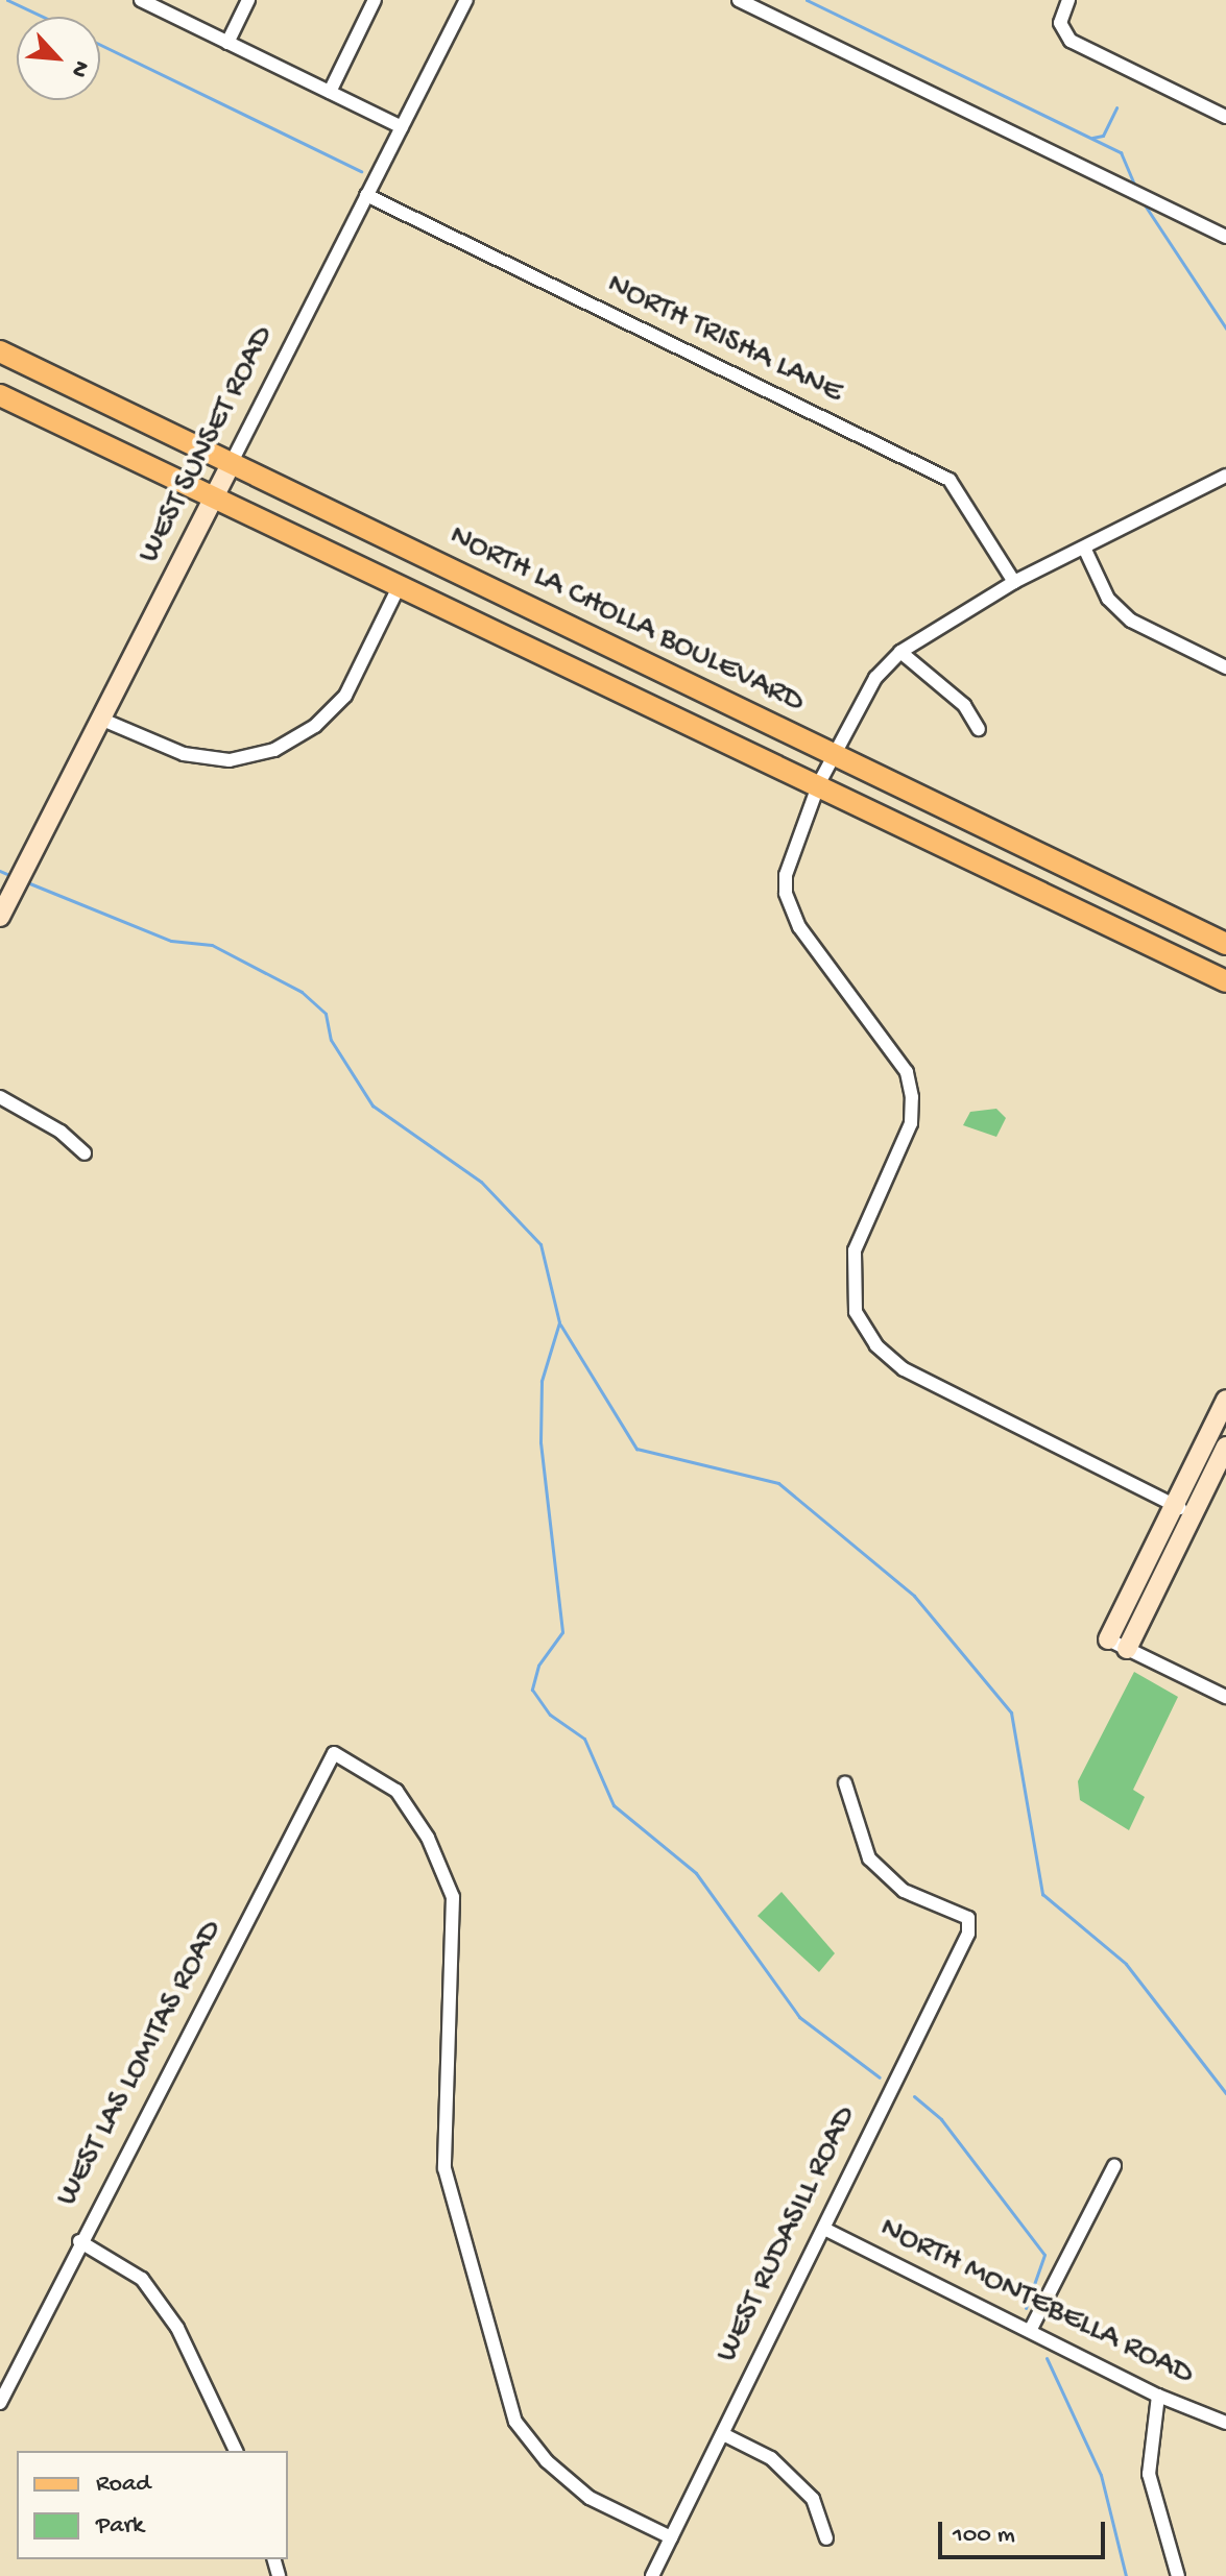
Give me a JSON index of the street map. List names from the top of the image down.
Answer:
{
  "streets": {
    "main road": ["NORTH LA CHOLLA BOULEVARD"],
    "street": [
      "NORTH TRISHA LANE",
      "WEST SUNSET ROAD",
      "WEST LAS LOMITAS ROAD",
      "WEST RUDASILL ROAD",
      "NORTH MONTEBELLA ROAD"
    ]
  },
  "crossings": [
    ["NORTH TRISHA LANE", "WEST SUNSET ROAD"],
    ["WEST SUNSET ROAD", "NORTH LA CHOLLA BOULEVARD"],
    ["WEST LAS LOMITAS ROAD", "WEST RUDASILL ROAD"],
    ["WEST RUDASILL ROAD", "NORTH MONTEBELLA ROAD"]
  ],
  "legend": ["Road", "Park"],
  "scale_bar": "100 m",
  "north": "bottom right"
}
